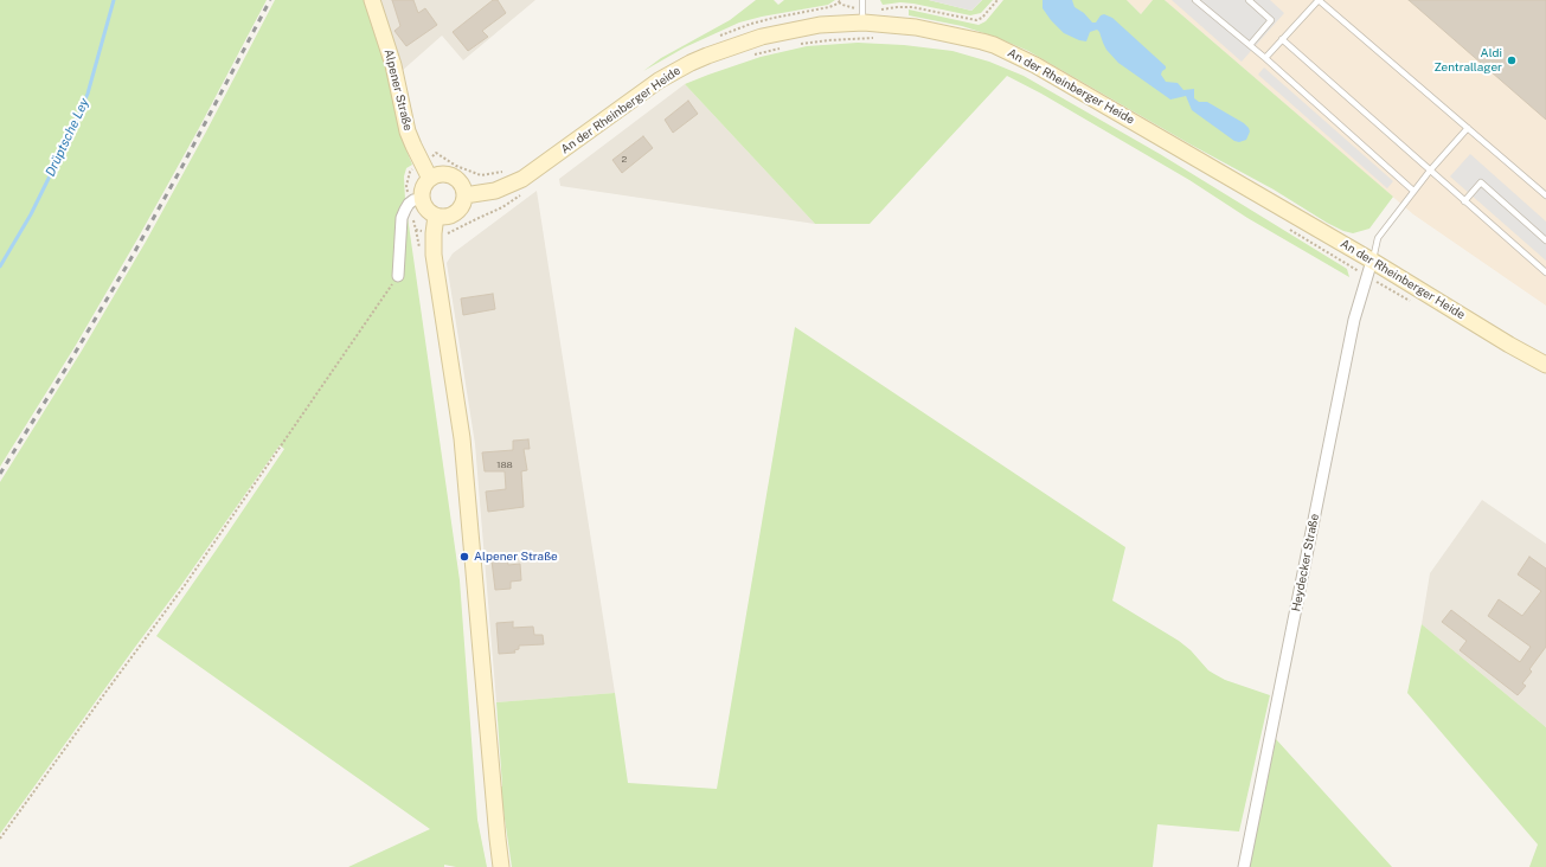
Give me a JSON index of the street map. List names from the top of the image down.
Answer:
{
  "streets": {
    "street": ["An der Rheinberger Heide", "Alpener Straße", "Heydecker Straße"]
  },
  "crossings": [
    ["An der Rheinberger Heide", "Alpener Straße"],
    ["An der Rheinberger Heide", "Heydecker Straße"]
  ],
  "water": ["Drüptsche Ley"],
  "places": ["Aldi Zentrallager", "Alpener Straße"],
  "house_numbers": ["2", "188"]
}
